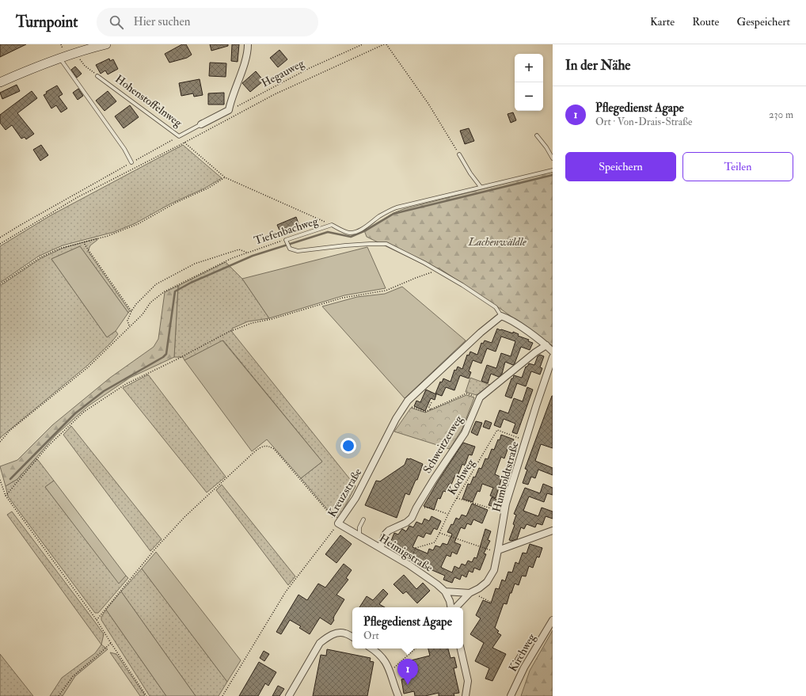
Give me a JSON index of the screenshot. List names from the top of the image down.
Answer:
{
  "streets": {
    "street": [
      "Hohenstoffelnweg",
      "Schweitzerweg",
      "Humboldtstraße",
      "Kreuzstraße",
      "Heimigstraße",
      "Kirchweg"
    ],
    "lane": ["Tiefenbachweg"],
    "path": ["Hegauweg", "Kochweg"]
  },
  "crossings": [
    ["Hegauweg", "Hohenstoffelnweg"],
    ["Schweitzerweg", "Heimigstraße"],
    ["Kochweg", "Humboldtstraße"],
    ["Kochweg", "Heimigstraße"],
    ["Kreuzstraße", "Heimigstraße"]
  ],
  "parks": ["Lachenwäldle"],
  "page": {
    "header": "Turnpoint",
    "search": "Hier suchen",
    "nav": ["Karte", "Route", "Gespeichert"],
    "heading": "In der Nähe",
    "map_buttons": ["+", "−"],
    "list": [
      {
        "mark": "1",
        "name": "Pflegedienst Agape",
        "note": "Ort · Von-Drais-Straße",
        "value": "230 m"
      }
    ],
    "buttons": ["Speichern", "Teilen"],
    "popup": ["Pflegedienst Agape", "Ort"],
    "pins": "1"
  }
}
